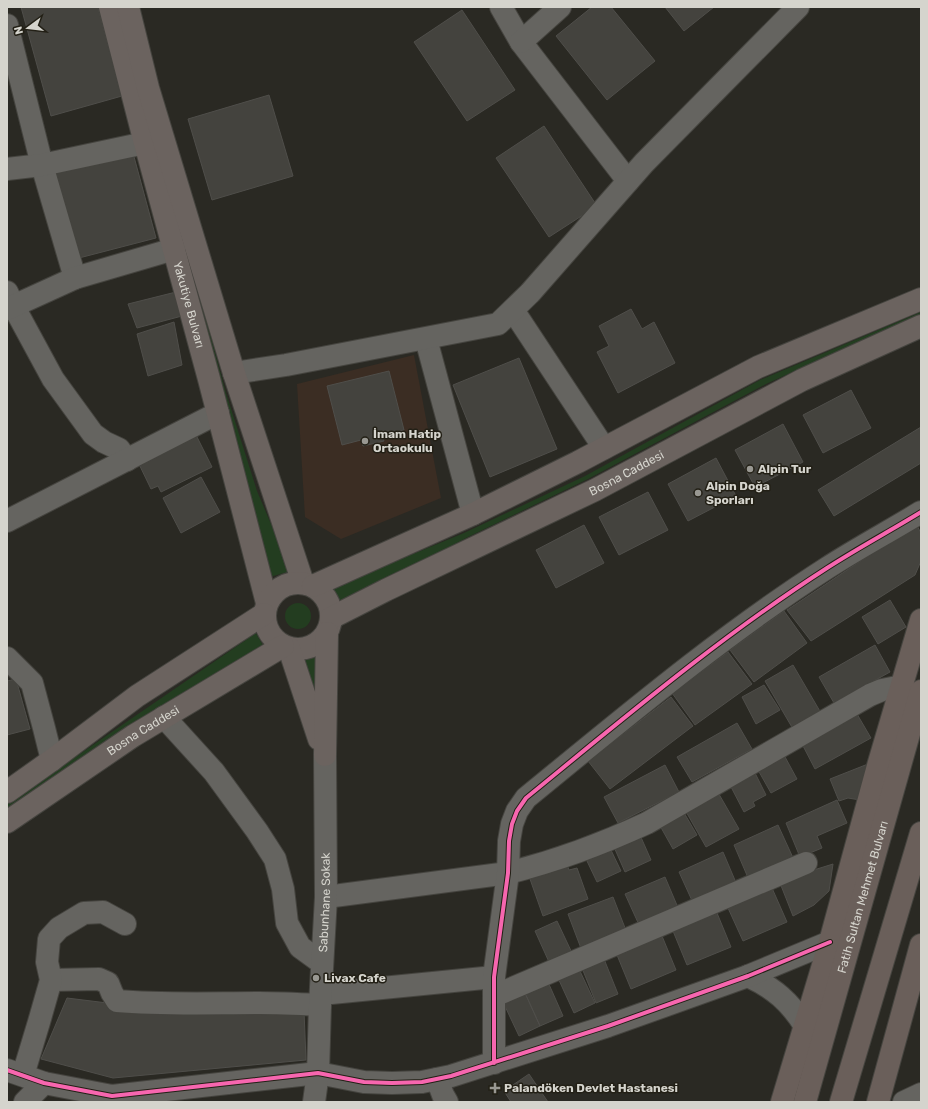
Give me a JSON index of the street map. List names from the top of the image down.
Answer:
{
  "streets": {
    "highway": ["Fatih Sultan Mehmet Bulvarı"],
    "main road": ["Yakutiye Bulvarı", "Bosna Caddesi"],
    "street": ["Sabunhane Sokak"]
  },
  "crossings": [
    ["Yakutiye Bulvarı", "Bosna Caddesi"]
  ],
  "places": {
    "other": [
      "İmam Hatip Ortaokulu",
      "Alpin Tur",
      "Alpin Doğa Sporları",
      "Livax Cafe"
    ],
    "health": ["Palandöken Devlet Hastanesi"]
  },
  "north": "left"
}
